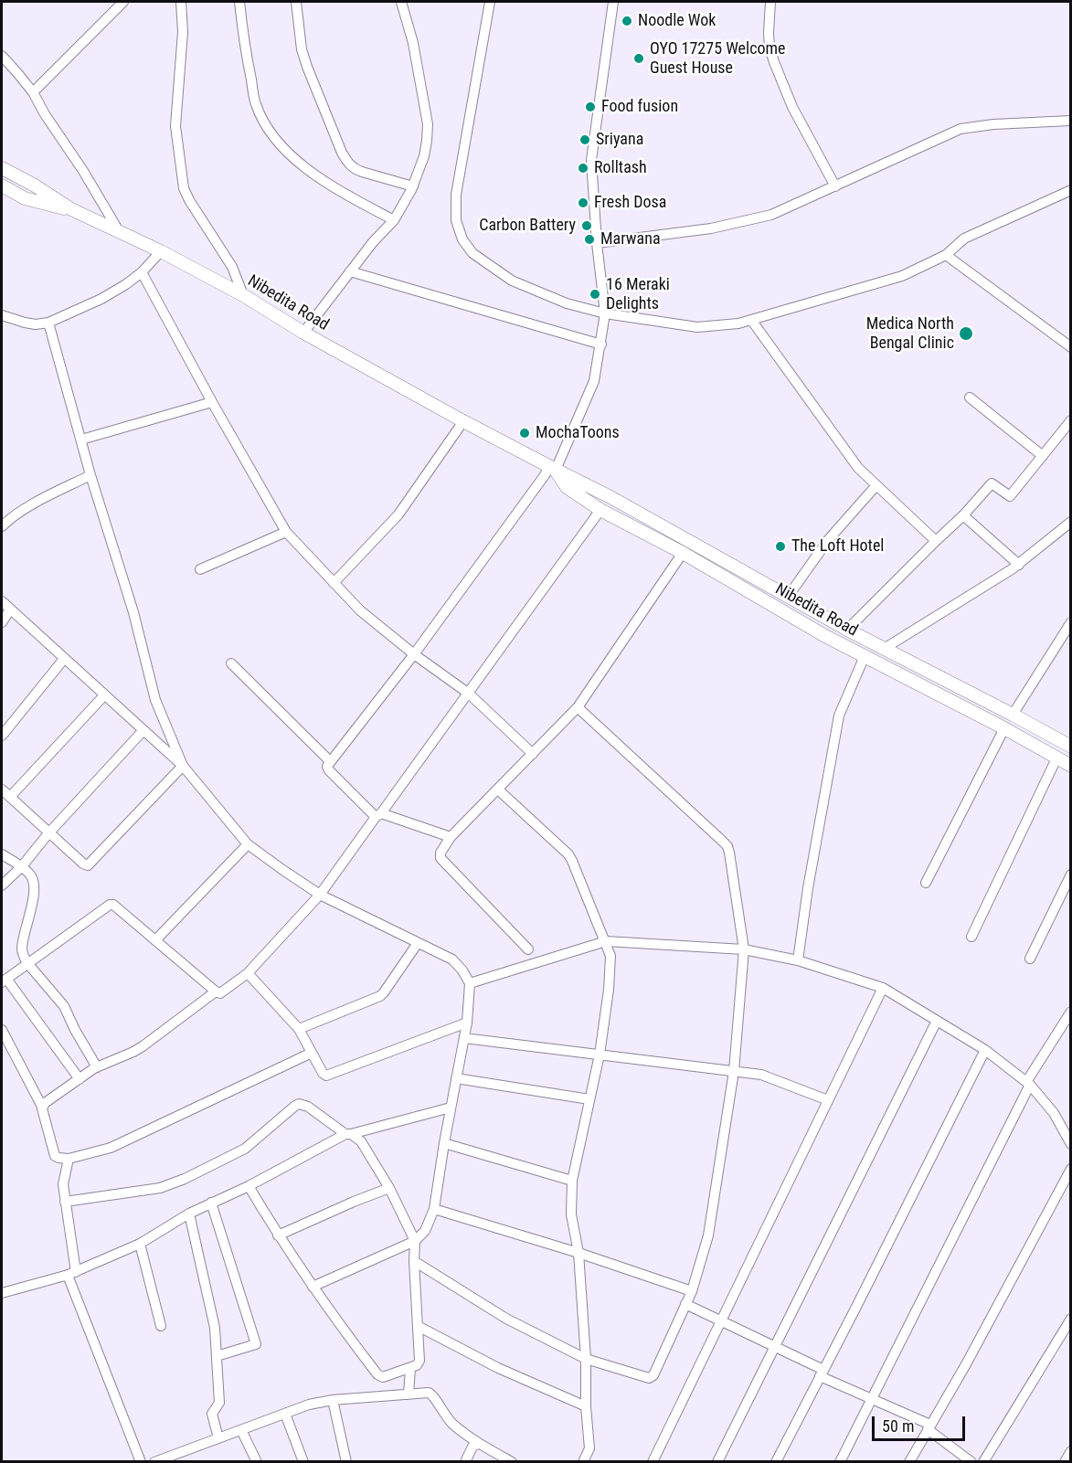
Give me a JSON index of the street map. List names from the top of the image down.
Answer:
{
  "streets": {
    "street": ["Nibedita Road"]
  },
  "places": [
    "Noodle Wok",
    "OYO 17275 Welcome Guest House",
    "Food fusion",
    "Sriyana",
    "Rolltash",
    "Fresh Dosa",
    "Carbon Battery",
    "Marwana",
    "16 Meraki Delights",
    "Medica North Bengal Clinic",
    "MochaToons",
    "The Loft Hotel"
  ],
  "scale_bar": "50 m"
}
